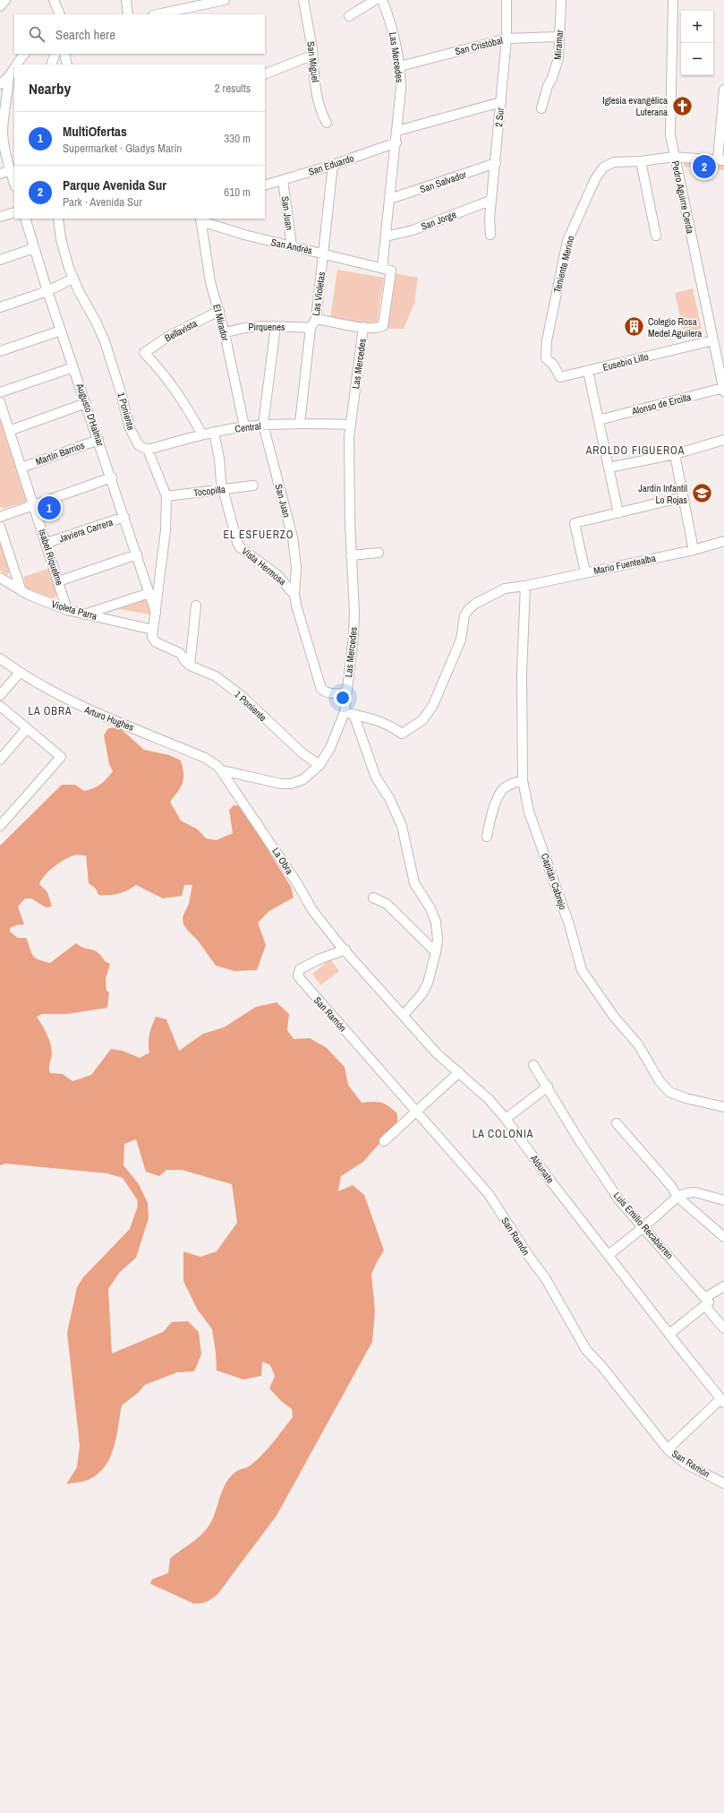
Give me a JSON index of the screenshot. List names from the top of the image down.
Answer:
{
  "streets": {
    "street": [
      "Miramar",
      "San Cristóbal",
      "Las Mercedes",
      "San Miguel",
      "2 Sur",
      "San Eduardo",
      "San Salvador",
      "Pedro Aguirre Cerda",
      "San Juan",
      "San Jorge",
      "San Andrés",
      "Teniente Merino",
      "Las Violetas",
      "El Mirador",
      "Pirquenes",
      "Bellavista",
      "Eusebio Lillo",
      "Alonso de Ercilla",
      "1 Poniente",
      "Augusto D'Halmar",
      "Central",
      "Martín Barrios",
      "Tocopilla",
      "Javiera Carrera",
      "Isabel Riquelme",
      "Mario Fuentealba",
      "Vista Hermosa",
      "Violeta Parra",
      "Arturo Hughes",
      "La Obra",
      "Capitán Cabrejo",
      "San Ramón",
      "Aldunate",
      "Luis Emilio Recabarren"
    ]
  },
  "crossings": [
    ["Miramar", "San Cristóbal"],
    ["San Cristóbal", "Las Mercedes"],
    ["San Cristóbal", "2 Sur"],
    ["Las Mercedes", "San Eduardo"],
    ["Las Mercedes", "San Salvador"],
    ["Las Mercedes", "San Juan"],
    ["Las Mercedes", "San Jorge"],
    ["Las Mercedes", "San Andrés"],
    ["Las Mercedes", "Central"],
    ["Las Mercedes", "Mario Fuentealba"],
    ["Las Mercedes", "Aldunate"],
    ["2 Sur", "San Salvador"],
    ["2 Sur", "San Jorge"],
    ["San Eduardo", "San Juan"],
    ["San Eduardo", "Las Violetas"],
    ["Pedro Aguirre Cerda", "Eusebio Lillo"],
    ["Pedro Aguirre Cerda", "Alonso de Ercilla"],
    ["San Juan", "San Andrés"],
    ["San Juan", "Pirquenes"],
    ["San Juan", "Central"],
    ["San Juan", "Vista Hermosa"],
    ["San Andrés", "Las Violetas"],
    ["San Andrés", "El Mirador"],
    ["Teniente Merino", "Eusebio Lillo"],
    ["Las Violetas", "Pirquenes"],
    ["Las Violetas", "Central"],
    ["El Mirador", "Pirquenes"],
    ["El Mirador", "Bellavista"],
    ["El Mirador", "Central"],
    ["Bellavista", "Central"],
    ["1 Poniente", "Augusto D'Halmar"],
    ["1 Poniente", "Central"],
    ["1 Poniente", "Tocopilla"],
    ["1 Poniente", "Violeta Parra"],
    ["Augusto D'Halmar", "Martín Barrios"],
    ["Augusto D'Halmar", "Javiera Carrera"],
    ["Central", "Vista Hermosa"],
    ["Martín Barrios", "Isabel Riquelme"],
    ["Tocopilla", "Vista Hermosa"],
    ["Javiera Carrera", "Isabel Riquelme"],
    ["Isabel Riquelme", "Violeta Parra"],
    ["Mario Fuentealba", "Capitán Cabrejo"],
    ["Arturo Hughes", "La Obra"],
    ["La Obra", "San Ramón"],
    ["La Obra", "Aldunate"],
    ["San Ramón", "Aldunate"]
  ],
  "districts": [
    "AROLDO FIGUEROA",
    "EL ESFUERZO",
    "LA OBRA",
    "LA COLONIA"
  ],
  "places": {
    "church": ["Iglesia evangélica Luterana"],
    "building": ["Colegio Rosa Medel Aguilera"],
    "school or university": ["Jardín Infantil Lo Rojas"]
  },
  "page": {
    "map_buttons": ["+", "−"],
    "search": "Search here",
    "heading": ["Nearby", "2 results"],
    "list": [
      {
        "mark": "1",
        "name": "MultiOfertas",
        "note": "Supermarket · Gladys Marin",
        "value": "330 m"
      },
      {
        "mark": "2",
        "name": "Parque Avenida Sur",
        "note": "Park · Avenida Sur",
        "value": "610 m"
      }
    ],
    "pins": ["2", "1"]
  }
}
